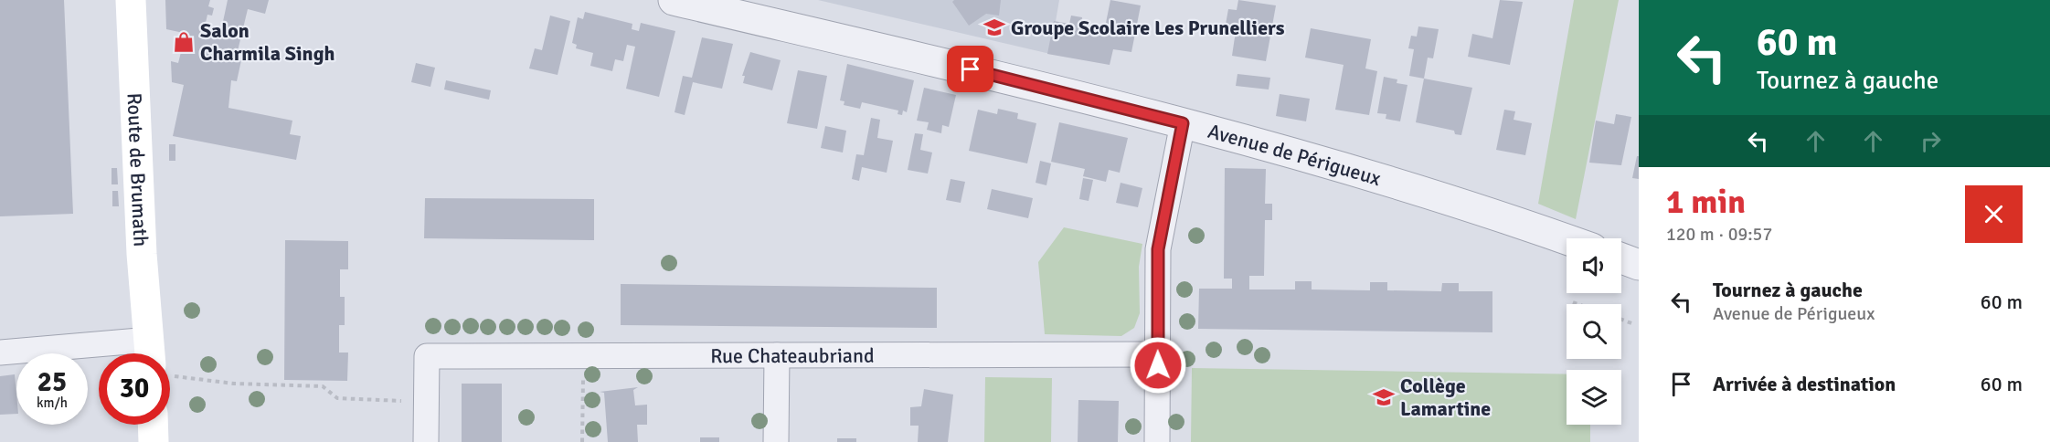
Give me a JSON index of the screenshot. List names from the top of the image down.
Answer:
{
  "streets": {
    "main road": ["Route de Brumath"],
    "street": ["Avenue de Périgueux", "Rue Chateaubriand"]
  },
  "places": {
    "school or university": ["Groupe Scolaire Les Prunelliers", "Collège Lamartine"],
    "shop": ["Salon Charmila Singh"]
  },
  "page": {
    "turn": ["60 m", "Tournez à gauche"],
    "heading": ["1 min", "120 m · 09:57"],
    "list": [
      {
        "name": "Tournez à gauche",
        "note": "Avenue de Périgueux",
        "value": "60 m"
      },
      {
        "name": "Arrivée à destination",
        "value": "60 m"
      }
    ],
    "speed": "25 km/h",
    "limit": "30"
  }
}
